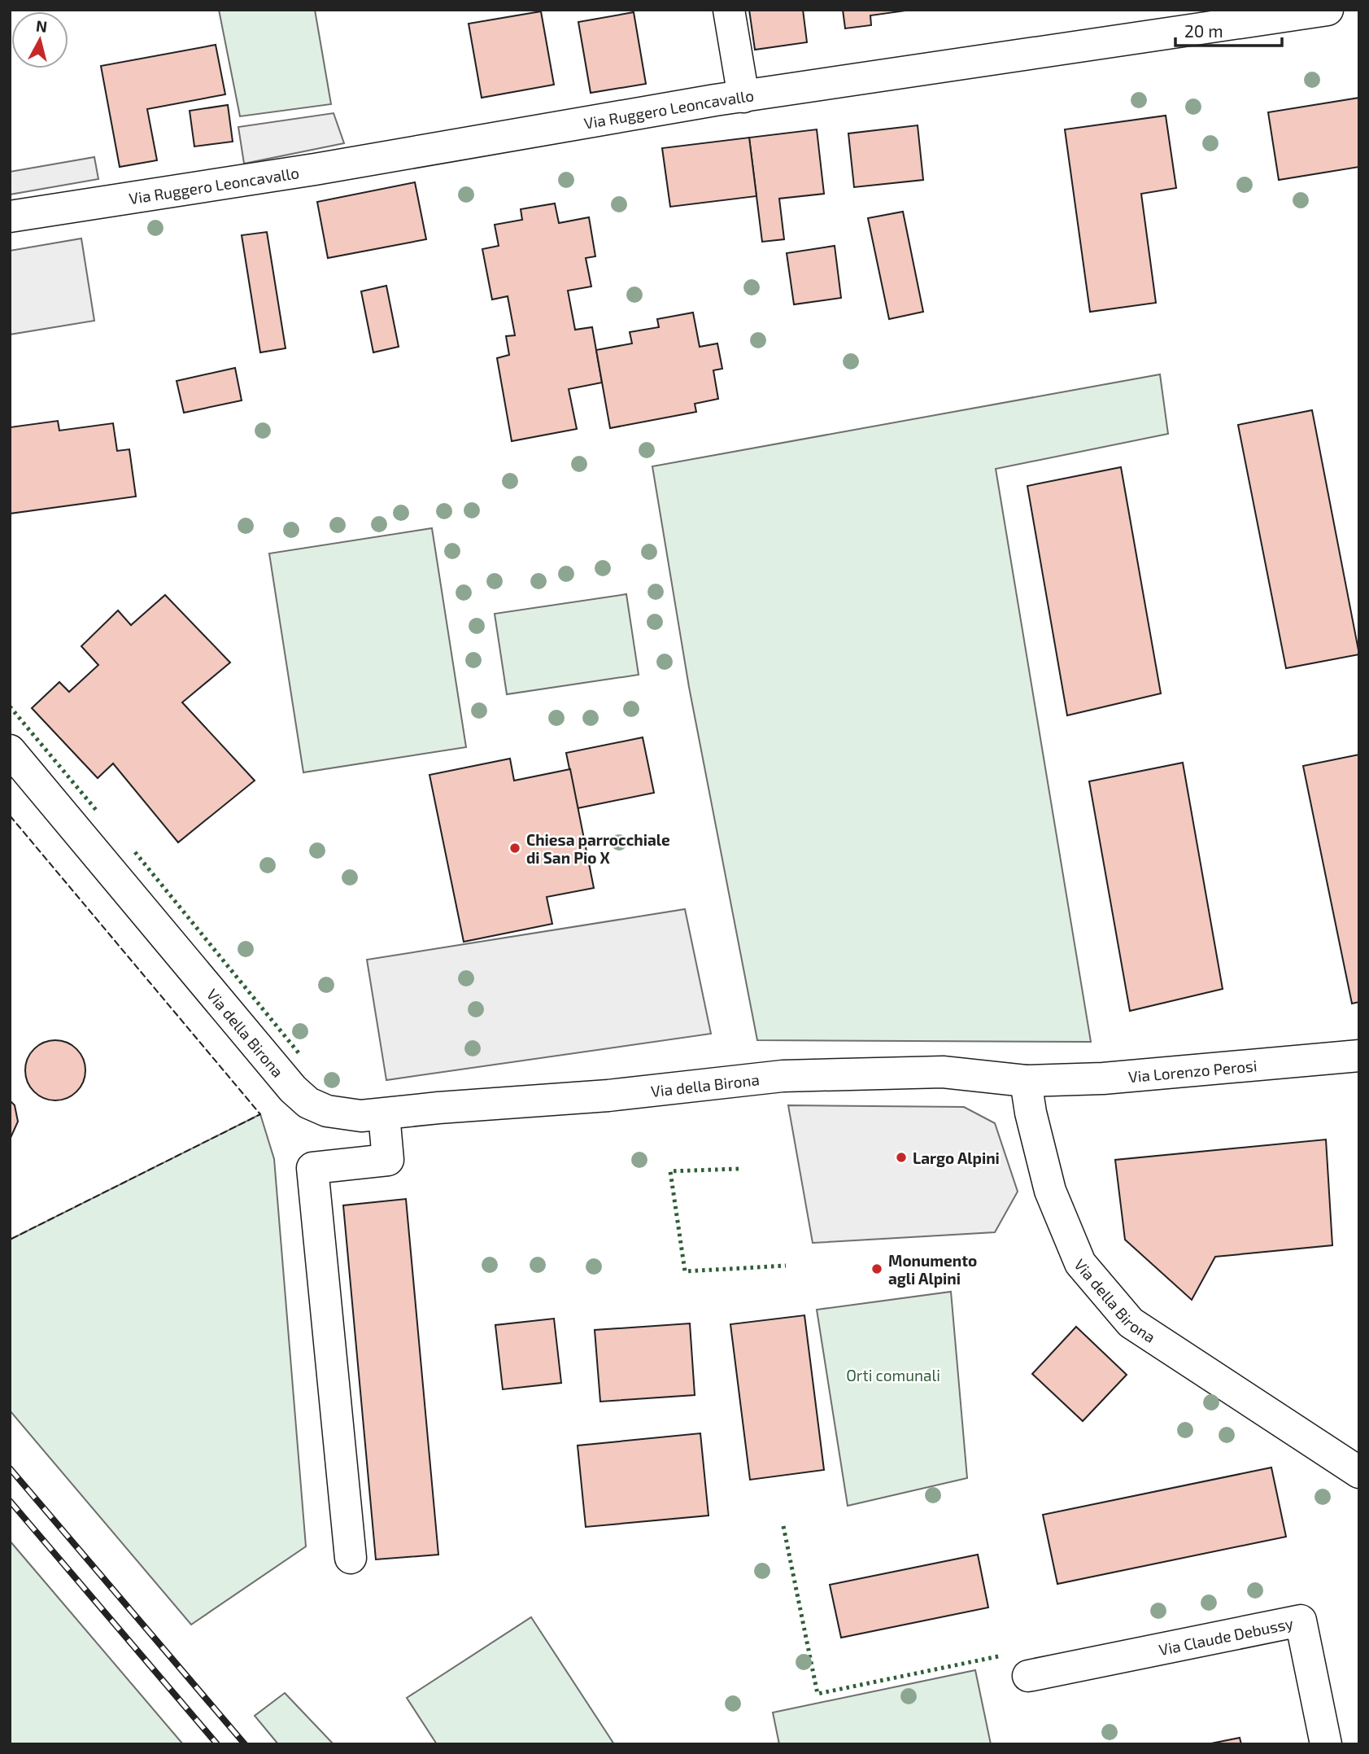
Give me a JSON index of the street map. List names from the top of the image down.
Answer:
{
  "streets": {
    "street": [
      "Via Ruggero Leoncavallo",
      "Via della Birona",
      "Via Lorenzo Perosi",
      "Via Claude Debussy"
    ]
  },
  "crossings": [
    ["Via della Birona", "Via Lorenzo Perosi"]
  ],
  "parks": ["Orti comunali"],
  "places": ["Chiesa parrocchiale di San Pio X", "Largo Alpini", "Monumento agli Alpini"],
  "scale_bar": "20 m",
  "north": "top"
}
